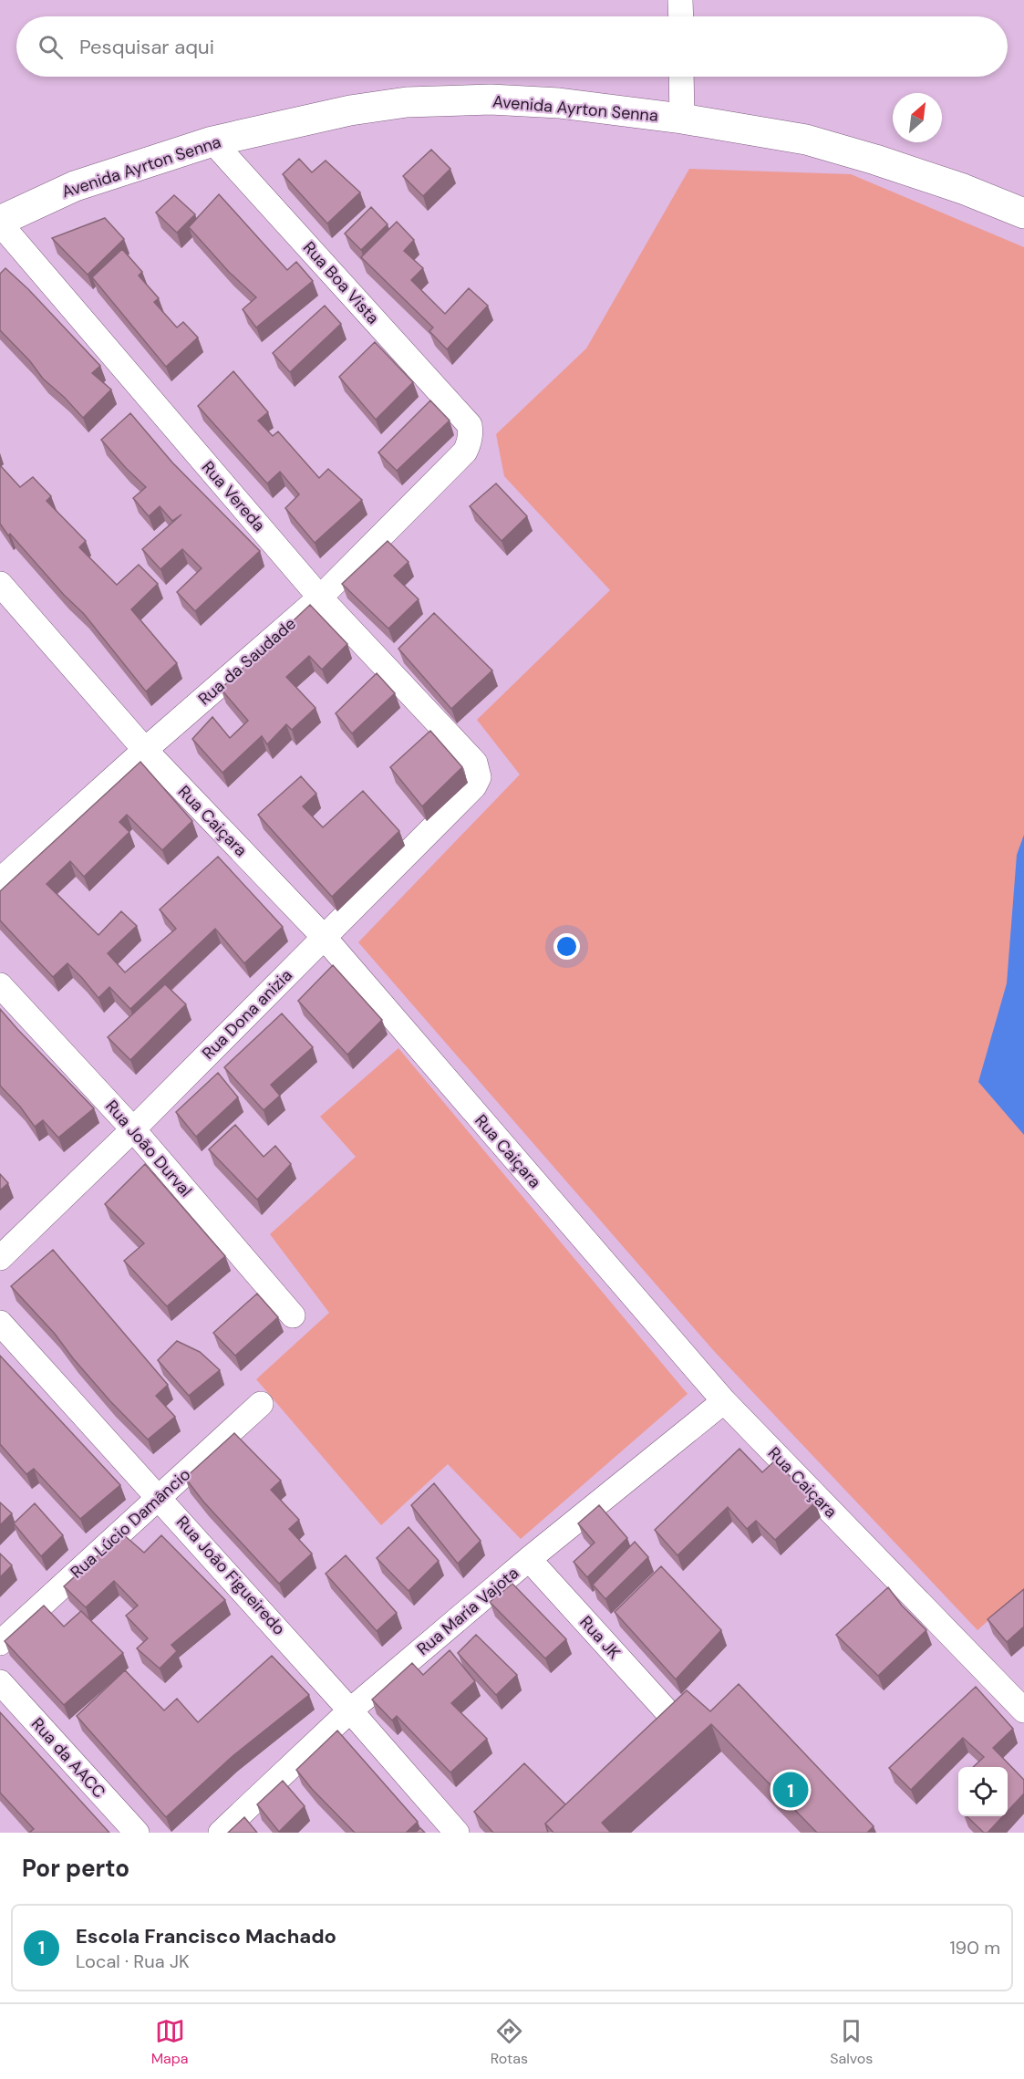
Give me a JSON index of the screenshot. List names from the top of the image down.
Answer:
{
  "streets": {
    "main road": ["Avenida Ayrton Senna"],
    "street": [
      "Rua Boa Vista",
      "Rua Vereda",
      "Rua da Saudade",
      "Rua Caiçara",
      "Rua Dona anizia",
      "Rua João Durval",
      "Rua Lúcio Damâncio",
      "Rua João Figueiredo",
      "Rua Maria Vajota",
      "Rua JK",
      "Rua da AACC"
    ]
  },
  "crossings": [
    ["Avenida Ayrton Senna", "Rua Boa Vista"],
    ["Avenida Ayrton Senna", "Rua Vereda"],
    ["Rua Boa Vista", "Rua da Saudade"],
    ["Rua Vereda", "Rua da Saudade"],
    ["Rua Vereda", "Rua Dona anizia"],
    ["Rua da Saudade", "Rua Caiçara"],
    ["Rua Caiçara", "Rua Dona anizia"],
    ["Rua Caiçara", "Rua Maria Vajota"],
    ["Rua Dona anizia", "Rua João Durval"],
    ["Rua Lúcio Damâncio", "Rua João Figueiredo"],
    ["Rua João Figueiredo", "Rua Maria Vajota"],
    ["Rua Maria Vajota", "Rua JK"]
  ],
  "north": "top right",
  "page": {
    "search": "Pesquisar aqui",
    "pins": "1",
    "heading": "Por perto",
    "list": [
      {
        "mark": "1",
        "name": "Escola Francisco Machado",
        "note": "Local · Rua JK",
        "value": "190 m"
      }
    ],
    "nav": ["Mapa", "Rotas", "Salvos"]
  }
}
